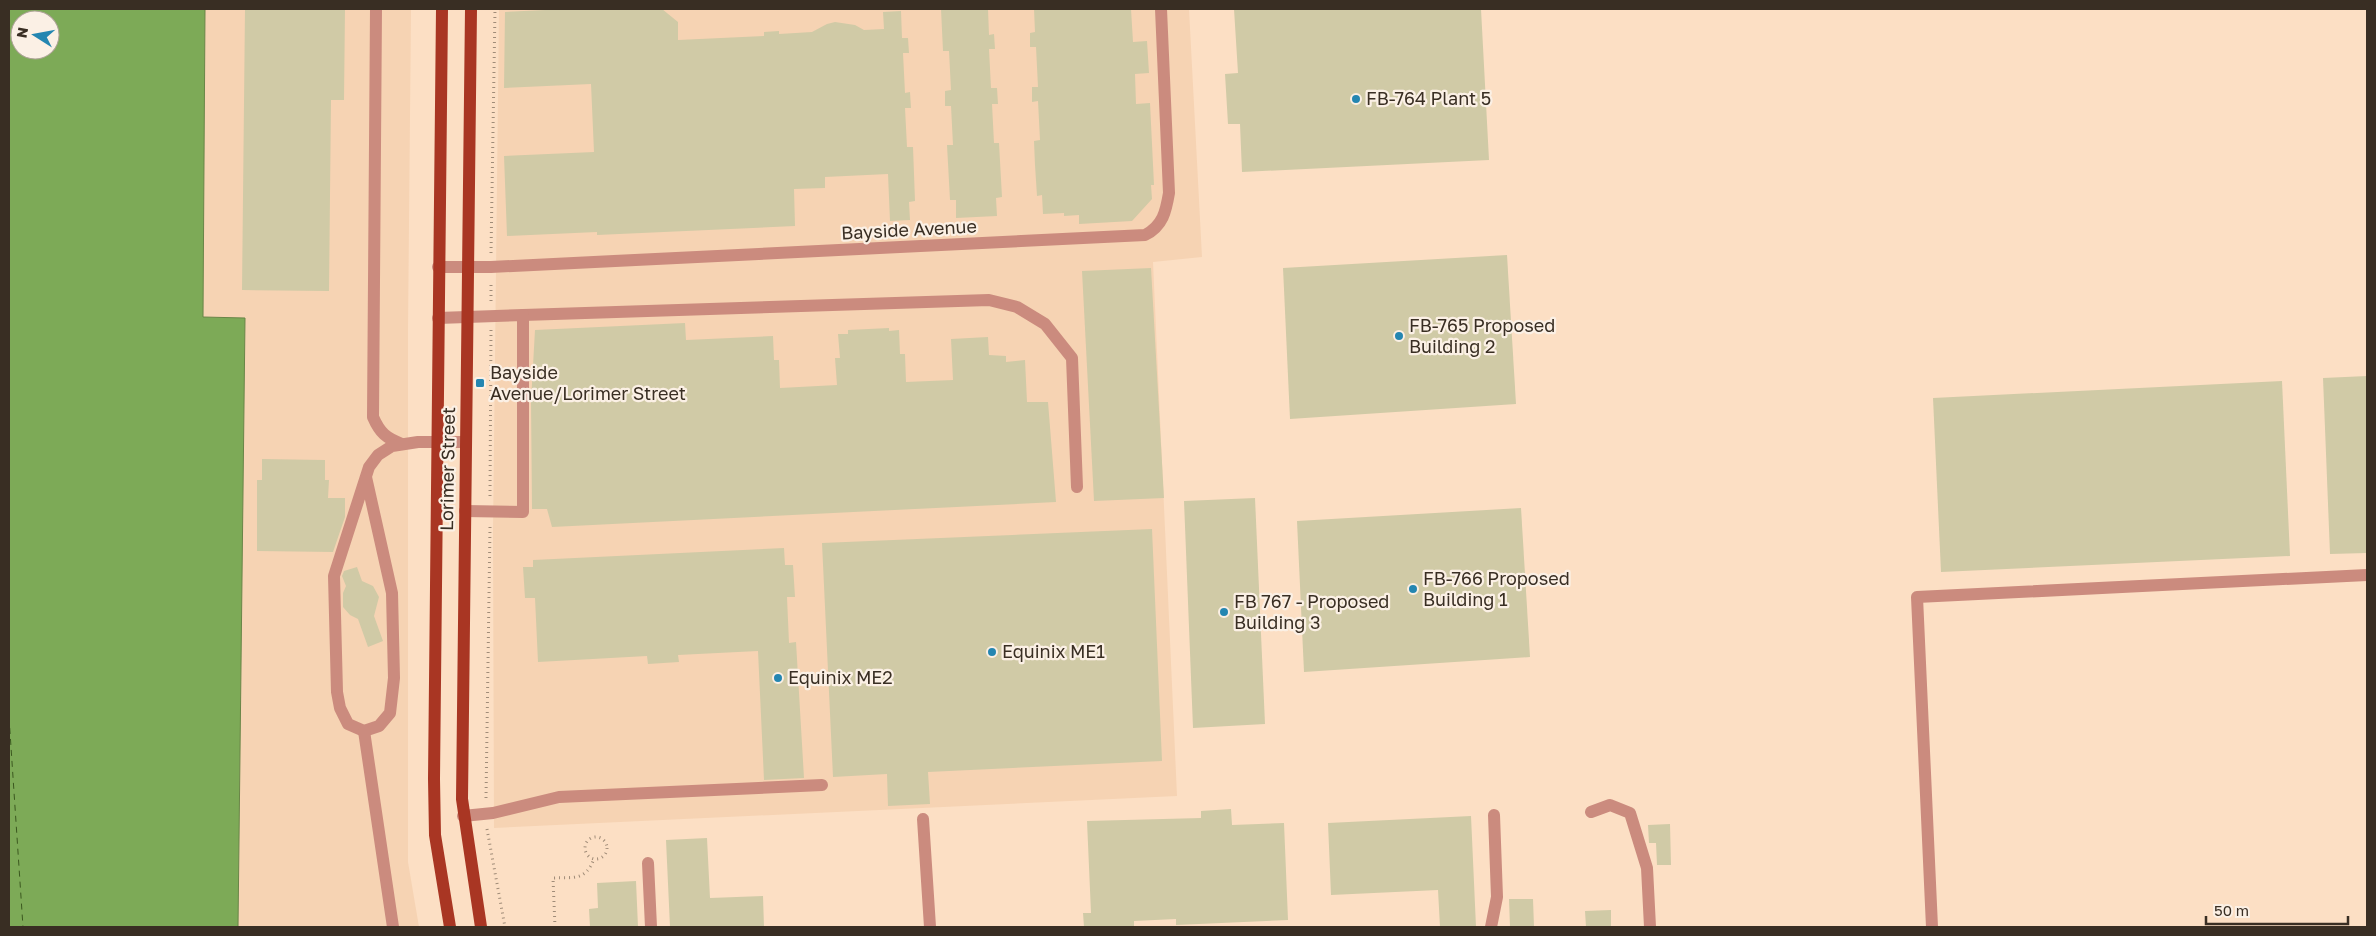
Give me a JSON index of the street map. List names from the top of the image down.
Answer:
{
  "streets": {
    "main road": ["Lorimer Street"],
    "lane": ["Bayside Avenue"]
  },
  "crossings": [
    ["Bayside Avenue", "Lorimer Street"]
  ],
  "places": {
    "other": [
      "FB-764 Plant 5",
      "FB-765 Proposed Building 2",
      "FB-766 Proposed Building 1",
      "FB 767 - Proposed Building 3",
      "Equinix ME1",
      "Equinix ME2"
    ],
    "transit": ["Bayside Avenue/Lorimer Street"]
  },
  "scale_bar": "50 m",
  "north": "left"
}
